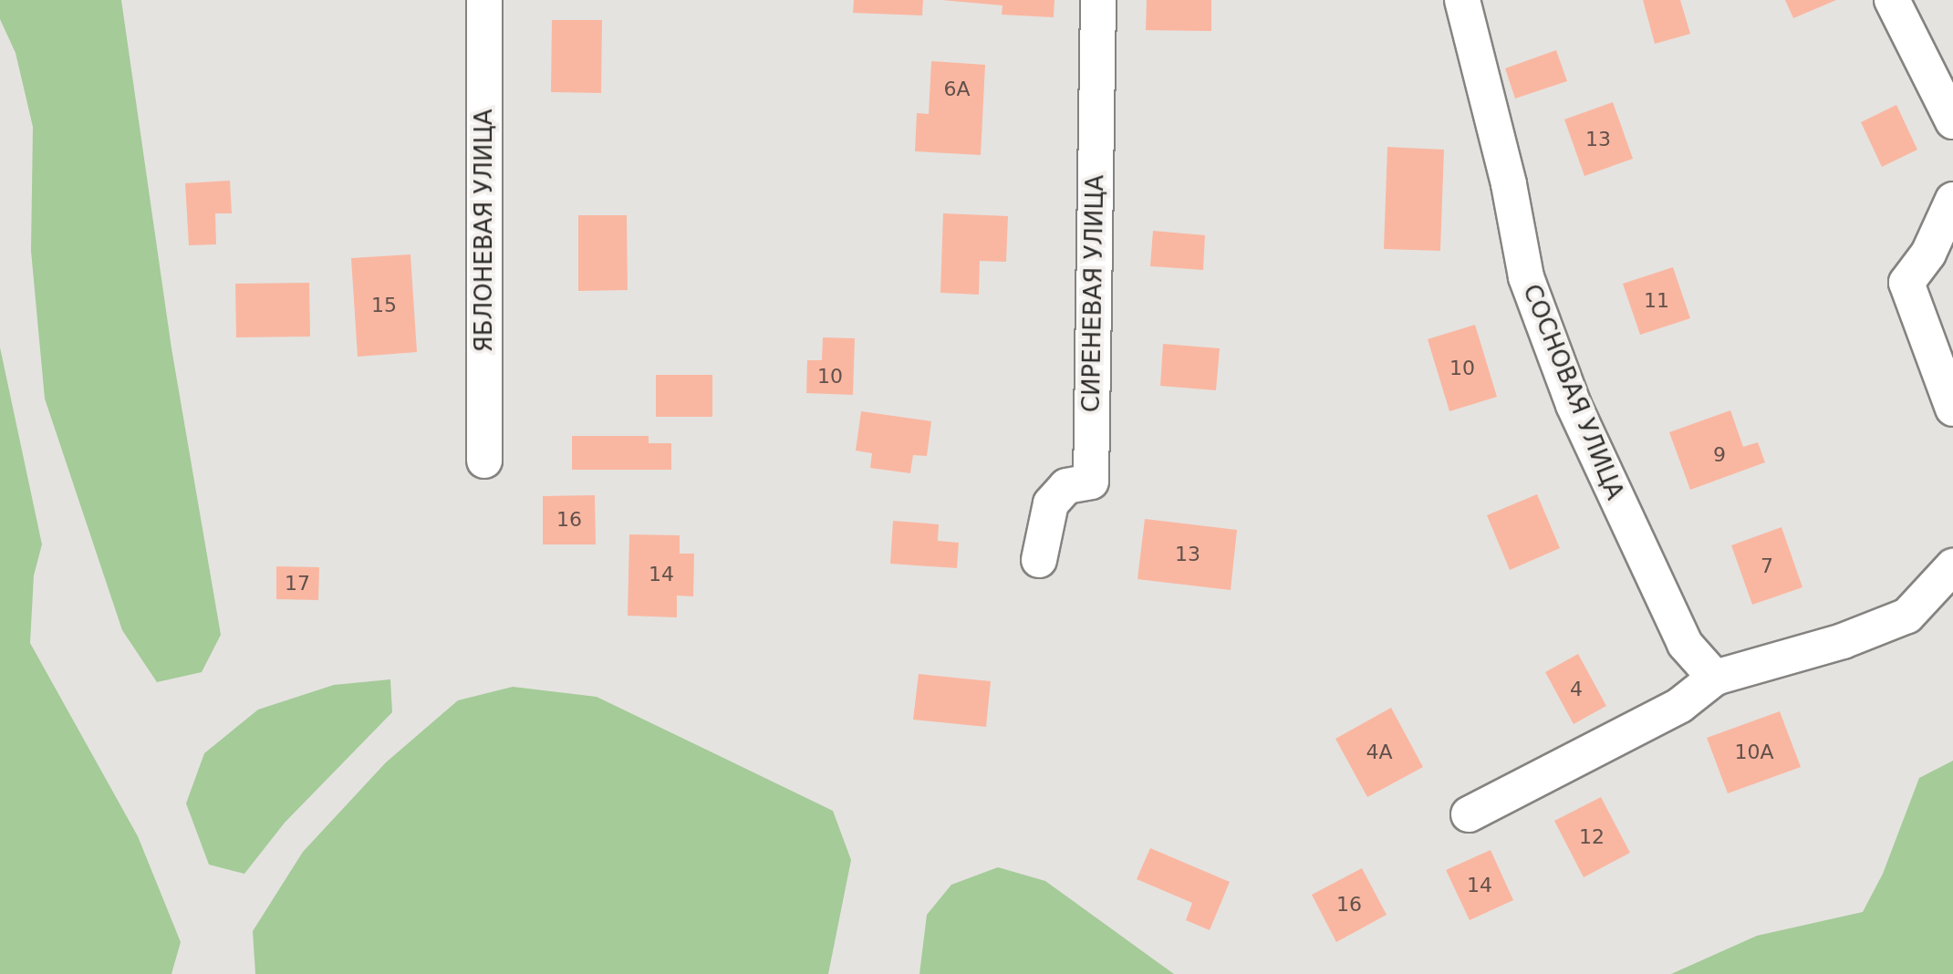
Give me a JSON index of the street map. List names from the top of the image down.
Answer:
{
  "streets": {
    "street": ["ЯБЛОНЕВАЯ УЛИЦА", "СИРЕНЕВАЯ УЛИЦА", "СОСНОВАЯ УЛИЦА"]
  },
  "house_numbers": [
    "6А",
    "13",
    "11",
    "15",
    "10",
    "10",
    "9",
    "16",
    "13",
    "7",
    "14",
    "17",
    "4",
    "4А",
    "10А",
    "12",
    "14",
    "16"
  ]
}
